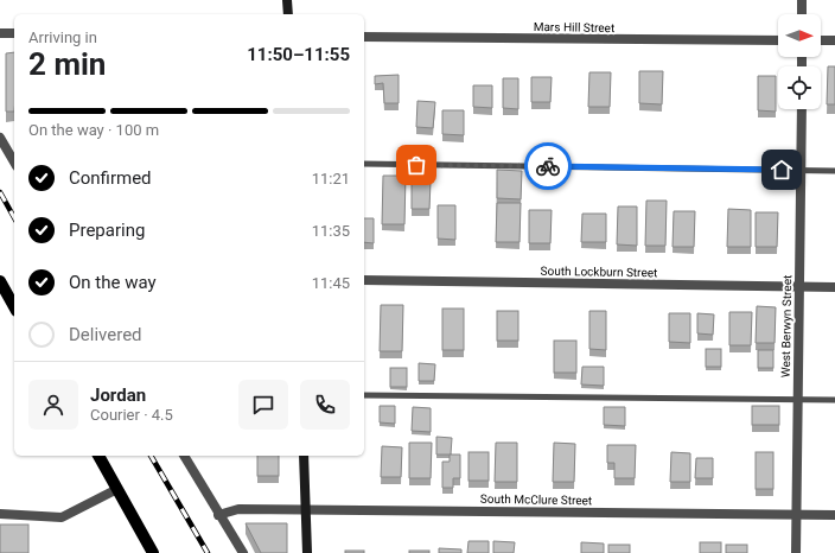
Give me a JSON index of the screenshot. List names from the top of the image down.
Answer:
{
  "streets": {
    "street": [
      "Mars Hill Street",
      "South Lockburn Street",
      "West Berwyn Street",
      "South McClure Street"
    ]
  },
  "crossings": [
    ["South Lockburn Street", "West Berwyn Street"],
    ["West Berwyn Street", "South McClure Street"]
  ],
  "north": "right",
  "page": {
    "heading": ["2 min", "Arriving in", "11:50–11:55"],
    "panel": ["Jordan", "Courier · 4.5"],
    "bar": "On the way · 100 m",
    "list": [
      ["Confirmed", "11:21"],
      ["Preparing", "11:35"],
      ["On the way", "11:45"],
      "Delivered"
    ]
  }
}
